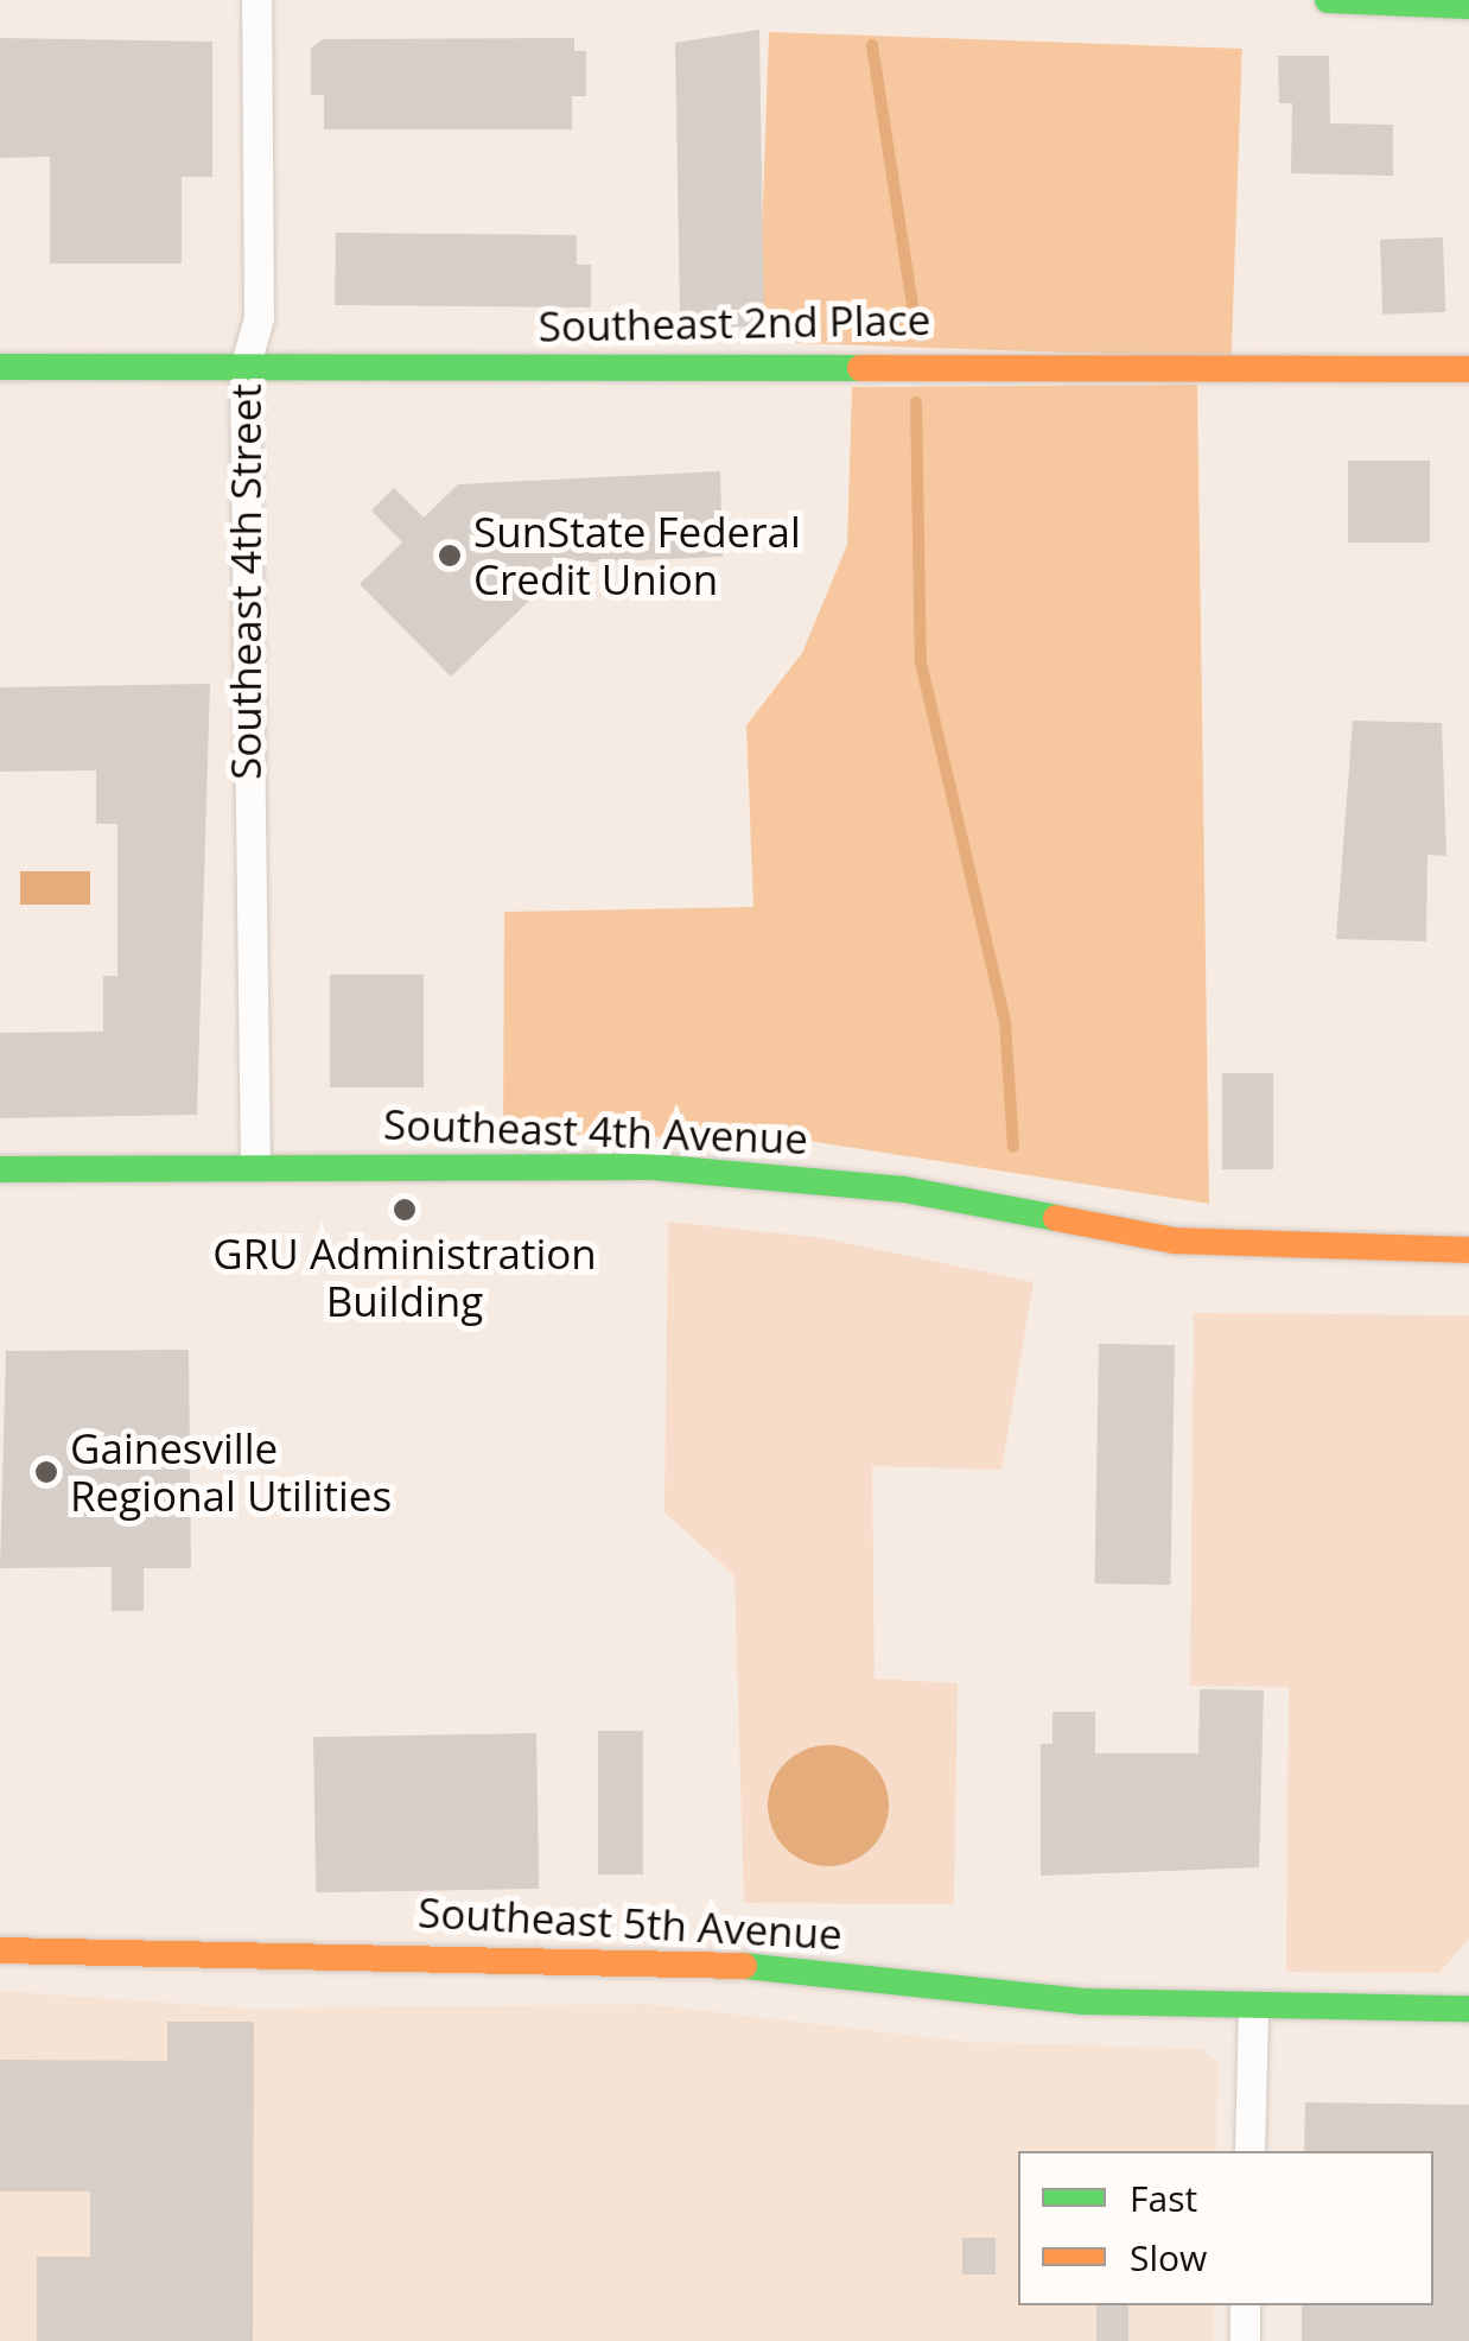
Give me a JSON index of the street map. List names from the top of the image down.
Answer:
{
  "streets": {
    "street": [
      "Southeast 2nd Place",
      "Southeast 4th Street",
      "Southeast 4th Avenue",
      "Southeast 5th Avenue"
    ]
  },
  "crossings": [
    ["Southeast 2nd Place", "Southeast 4th Street"],
    ["Southeast 4th Street", "Southeast 4th Avenue"]
  ],
  "places": ["SunState Federal Credit Union", "GRU Administration Building", "Gainesville Regional Utilities"],
  "legend": ["Fast", "Slow"]
}
